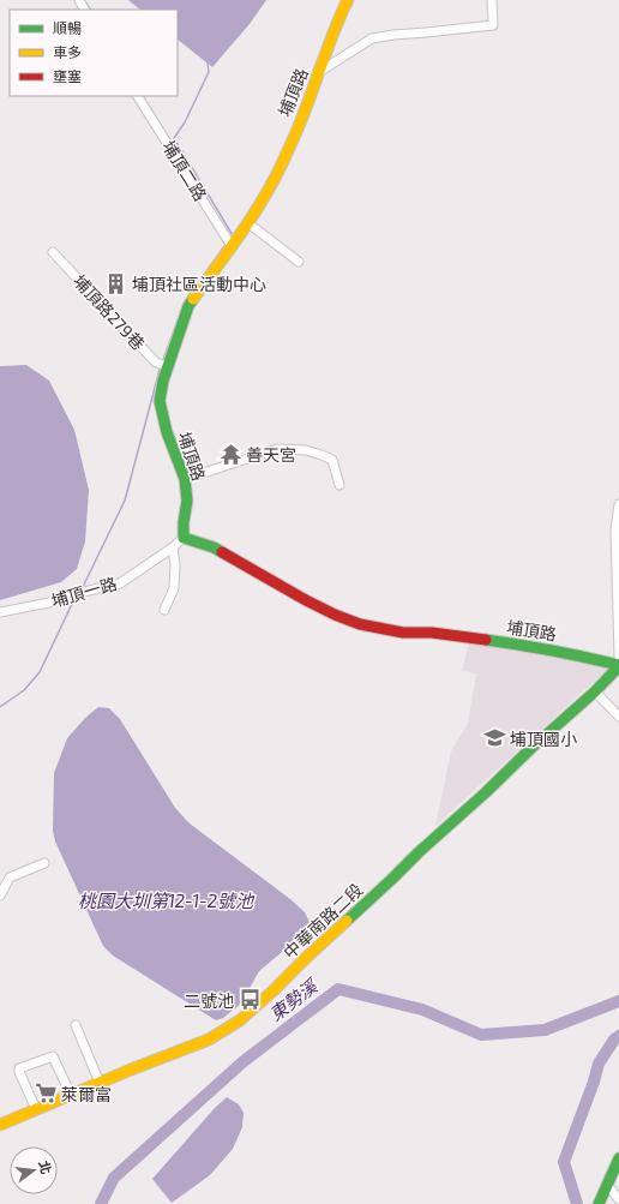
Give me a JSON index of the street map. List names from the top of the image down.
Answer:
{
  "streets": {
    "street": [
      "埔頂路",
      "埔頂二路",
      "埔頂路279巷",
      "埔頂一路",
      "中華南路二段"
    ]
  },
  "crossings": [
    ["埔頂路", "埔頂二路"],
    ["埔頂路", "埔頂路279巷"],
    ["埔頂路", "埔頂一路"],
    ["埔頂路", "中華南路二段"]
  ],
  "water": ["桃園大圳第12-1-2號池", "東勢溪"],
  "places": {
    "building": ["埔頂社區活動中心"],
    "temple": ["善天宮"],
    "school or university": ["埔頂國小"],
    "bus stop": ["二號池"],
    "supermarket": ["萊爾富"]
  },
  "legend": ["順暢", "車多", "壅塞"],
  "north": "right"
}
